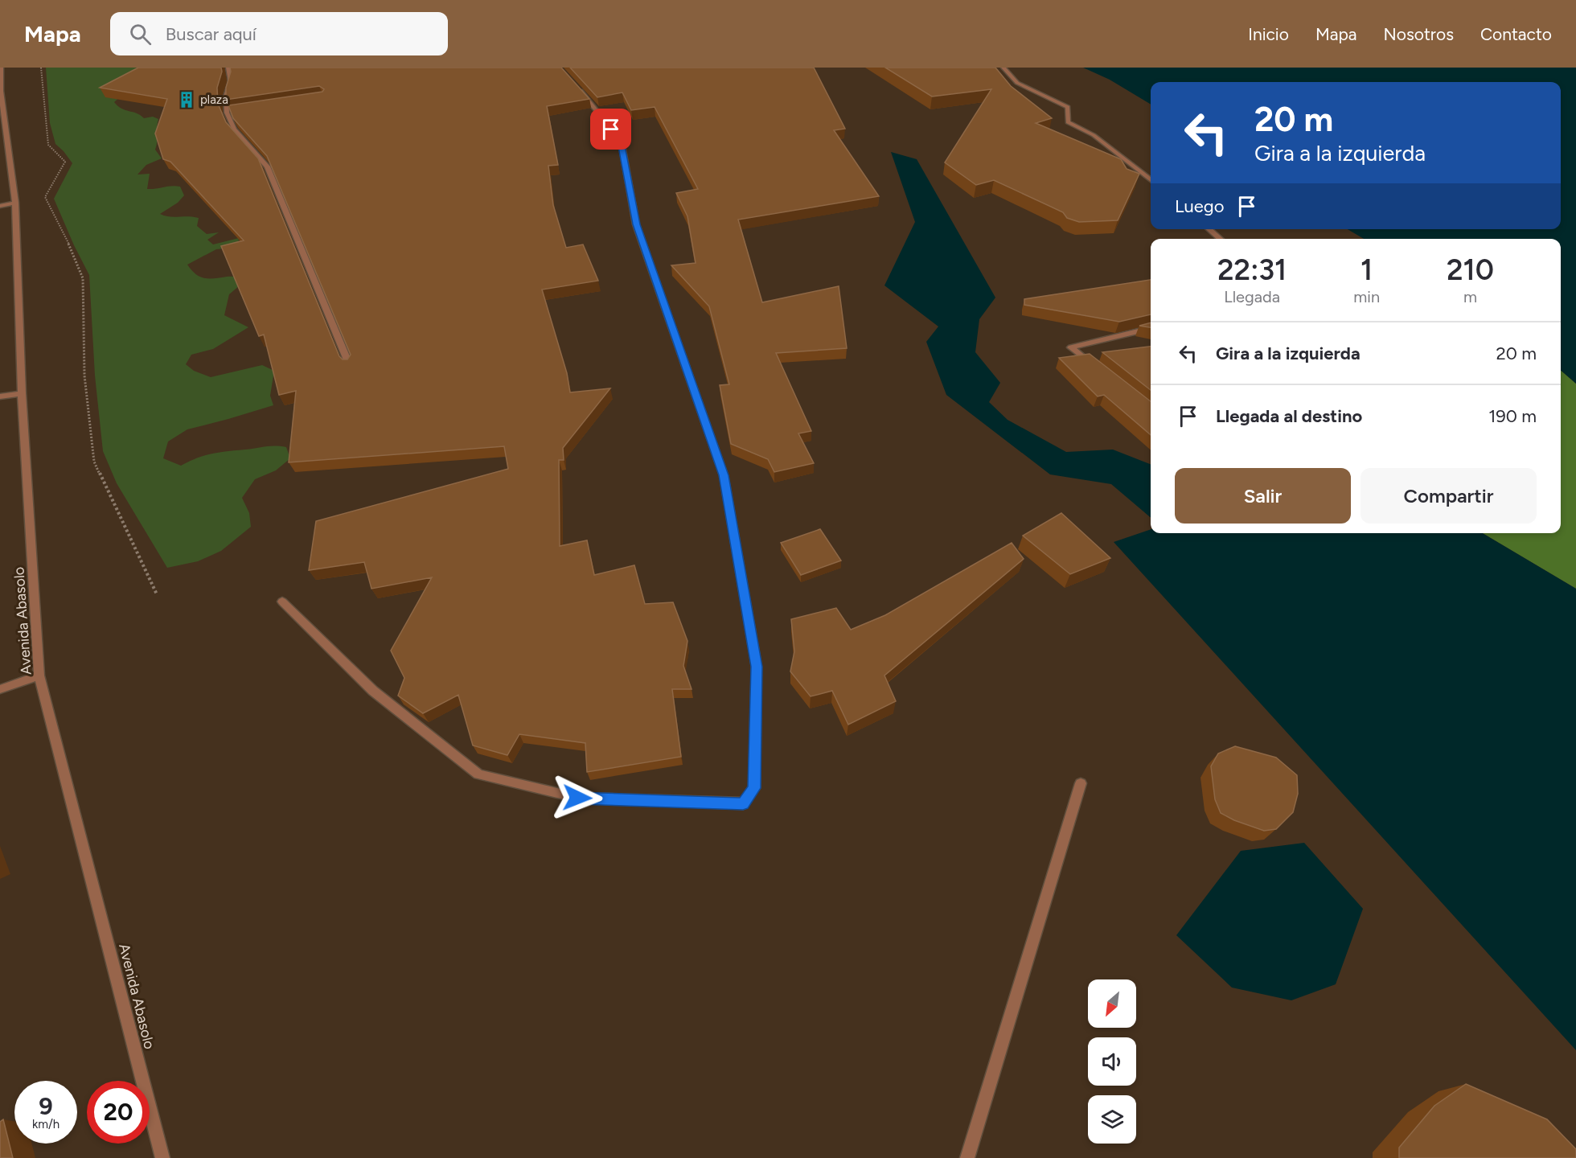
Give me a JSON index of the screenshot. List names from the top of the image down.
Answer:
{
  "streets": {
    "street": ["Avenida Abasolo"]
  },
  "places": {
    "building": ["plaza"]
  },
  "north": "bottom left",
  "page": {
    "header": "Mapa",
    "search": "Buscar aquí",
    "nav": [
      "Inicio",
      "Mapa",
      "Nosotros",
      "Contacto"
    ],
    "turn": ["20 m", "Gira a la izquierda"],
    "then": "Luego",
    "eta": [
      "22:31",
      "Llegada",
      "1",
      "min",
      "210",
      "m"
    ],
    "list": [
      {
        "name": "Gira a la izquierda",
        "value": "20 m"
      },
      {
        "name": "Llegada al destino",
        "value": "190 m"
      }
    ],
    "buttons": ["Salir", "Compartir"],
    "speed": "9 km/h",
    "limit": "20"
  }
}
